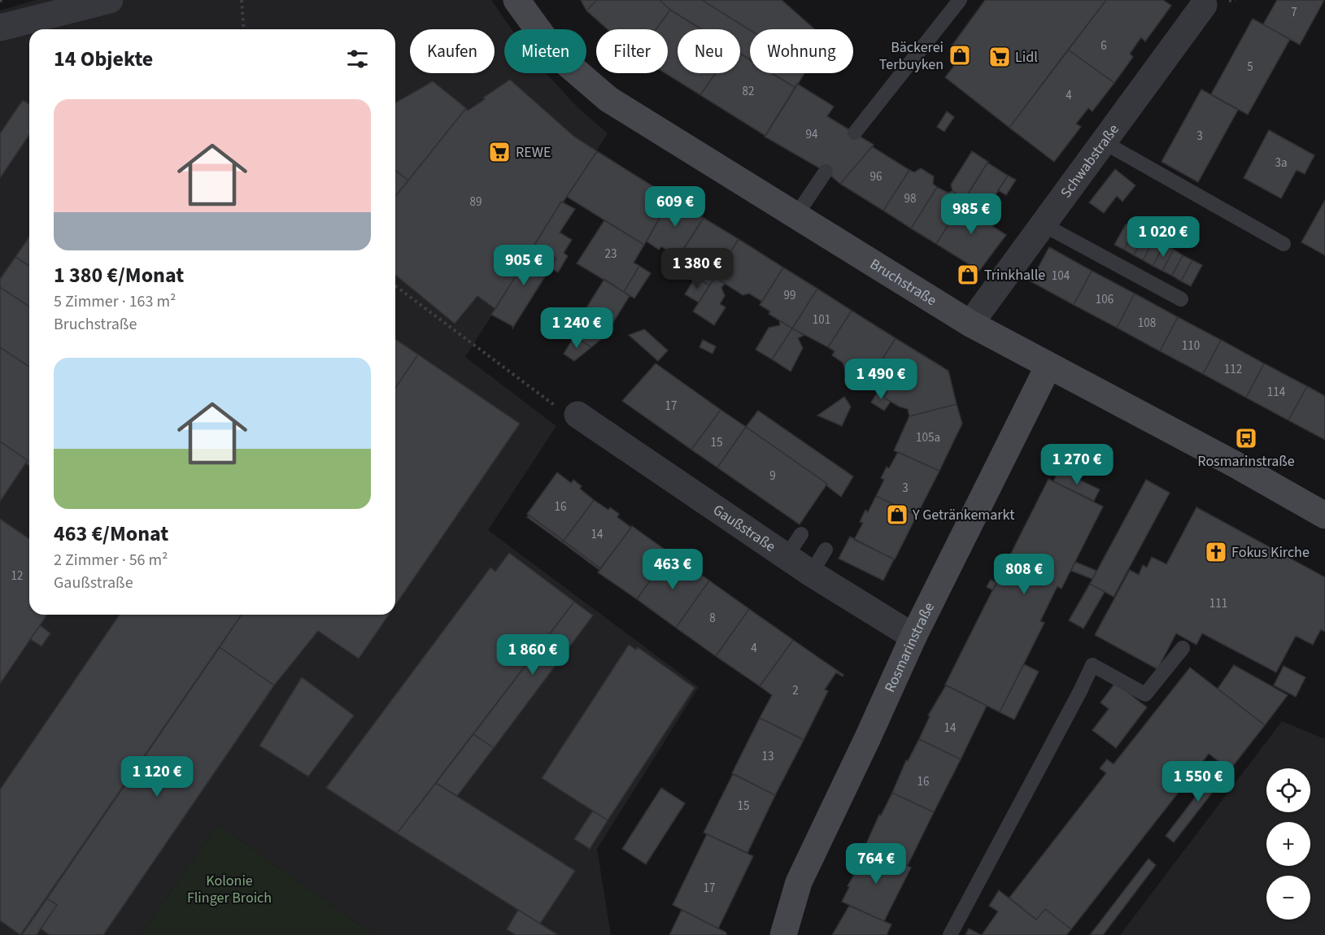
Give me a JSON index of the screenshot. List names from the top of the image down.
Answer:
{
  "streets": {
    "main road": ["Bruchstraße", "Rosmarinstraße"],
    "street": ["Schwabstraße", "Gaußstraße"]
  },
  "crossings": [
    ["Schwabstraße", "Bruchstraße"],
    ["Bruchstraße", "Rosmarinstraße"],
    ["Gaußstraße", "Rosmarinstraße"]
  ],
  "parks": ["Kolonie Flinger Broich"],
  "places": {
    "shop": ["Bäckerei Terbuyken", "Trinkhalle", "Y Getränkemarkt"],
    "supermarket": ["Lidl", "REWE"],
    "bus stop": ["Rosmarinstraße"],
    "church": ["Fokus Kirche"]
  },
  "house_numbers": [
    "7",
    "6",
    "5",
    "82",
    "4",
    "94",
    "3",
    "3a",
    "96",
    "98",
    "89",
    "23",
    "104",
    "99",
    "106",
    "101",
    "108",
    "110",
    "112",
    "114",
    "17",
    "105a",
    "15",
    "9",
    "3",
    "16",
    "14",
    "12",
    "111",
    "8",
    "4",
    "2",
    "14",
    "13",
    "16",
    "15",
    "17"
  ],
  "page": {
    "chip": [
      "Kaufen",
      "Mieten",
      "Filter",
      "Neu",
      "Wohnung"
    ],
    "heading": "14 Objekte",
    "list": [
      {
        "name": "1 380 €/Monat",
        "note": "5 Zimmer · 163 m² · Bruchstraße"
      },
      {
        "name": "463 €/Monat",
        "note": "2 Zimmer · 56 m² · Gaußstraße"
      }
    ],
    "price": [
      "609 €",
      "985 €",
      "1 020 €",
      "905 €",
      "1 380 €",
      "1 240 €",
      "1 490 €",
      "1 270 €",
      "463 €",
      "808 €",
      "1 860 €",
      "1 120 €",
      "1 550 €",
      "764 €"
    ],
    "map_buttons": ["+", "−"]
  }
}
